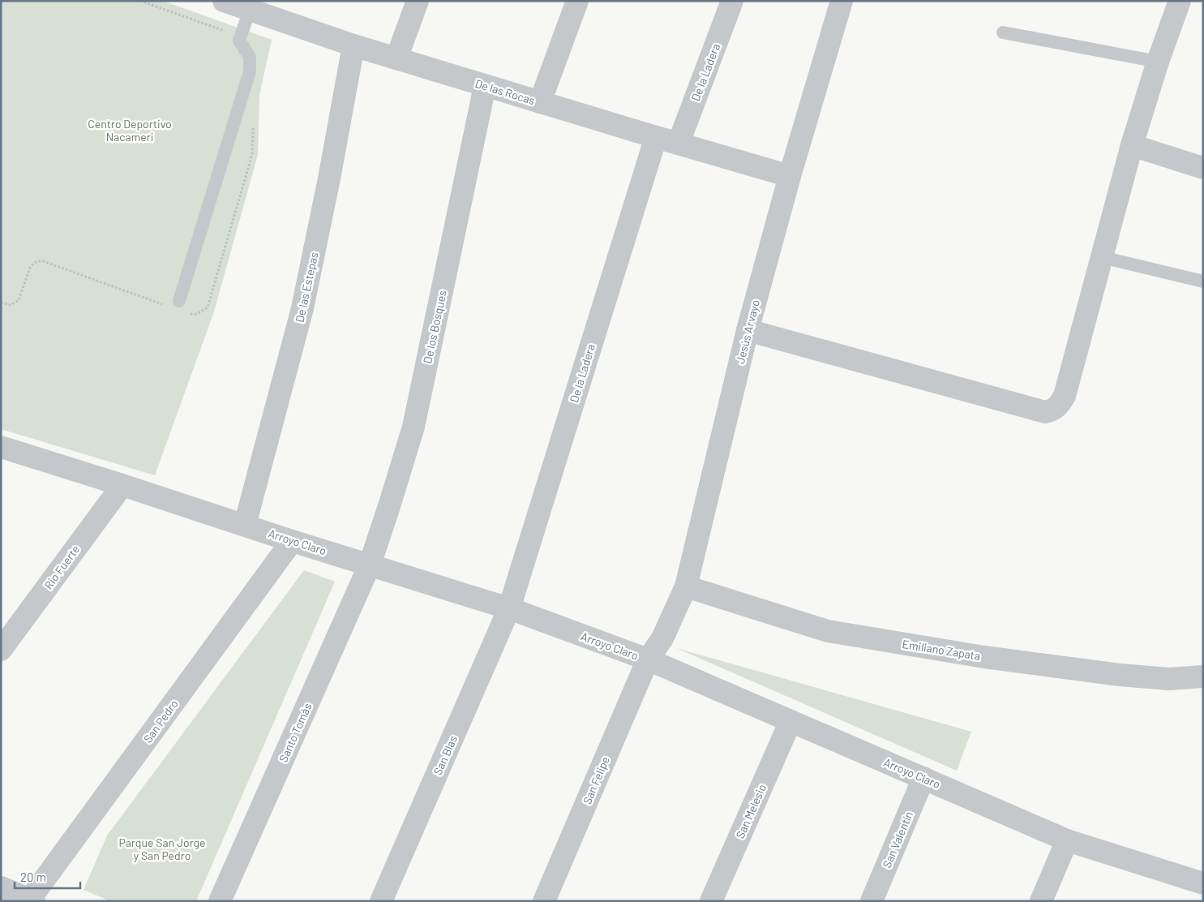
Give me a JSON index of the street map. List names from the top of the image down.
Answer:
{
  "streets": {
    "street": [
      "De la Ladera",
      "De las Rocas",
      "De las Estepas",
      "De los Bosques",
      "Jesús Arvayo",
      "Arroyo Claro",
      "Rio Fuerte",
      "Emiliano Zapata",
      "San Pedro",
      "Santo Tomás",
      "San Blas",
      "San Felipe",
      "San Melesio",
      "San Valentín"
    ]
  },
  "crossings": [
    ["De la Ladera", "De las Rocas"],
    ["De la Ladera", "Arroyo Claro"],
    ["De la Ladera", "San Blas"],
    ["De las Rocas", "De las Estepas"],
    ["De las Rocas", "De los Bosques"],
    ["De las Rocas", "Jesús Arvayo"],
    ["De las Estepas", "Arroyo Claro"],
    ["De los Bosques", "Arroyo Claro"],
    ["De los Bosques", "Santo Tomás"],
    ["Jesús Arvayo", "Arroyo Claro"],
    ["Jesús Arvayo", "Emiliano Zapata"],
    ["Jesús Arvayo", "San Felipe"],
    ["Arroyo Claro", "Rio Fuerte"],
    ["Arroyo Claro", "San Pedro"],
    ["Arroyo Claro", "Santo Tomás"],
    ["Arroyo Claro", "San Blas"],
    ["Arroyo Claro", "San Felipe"],
    ["Arroyo Claro", "San Melesio"],
    ["Arroyo Claro", "San Valentín"]
  ],
  "parks": ["Centro Deportivo Nacameri", "Parque San Jorge y San Pedro"],
  "scale_bar": "20 m"
}
